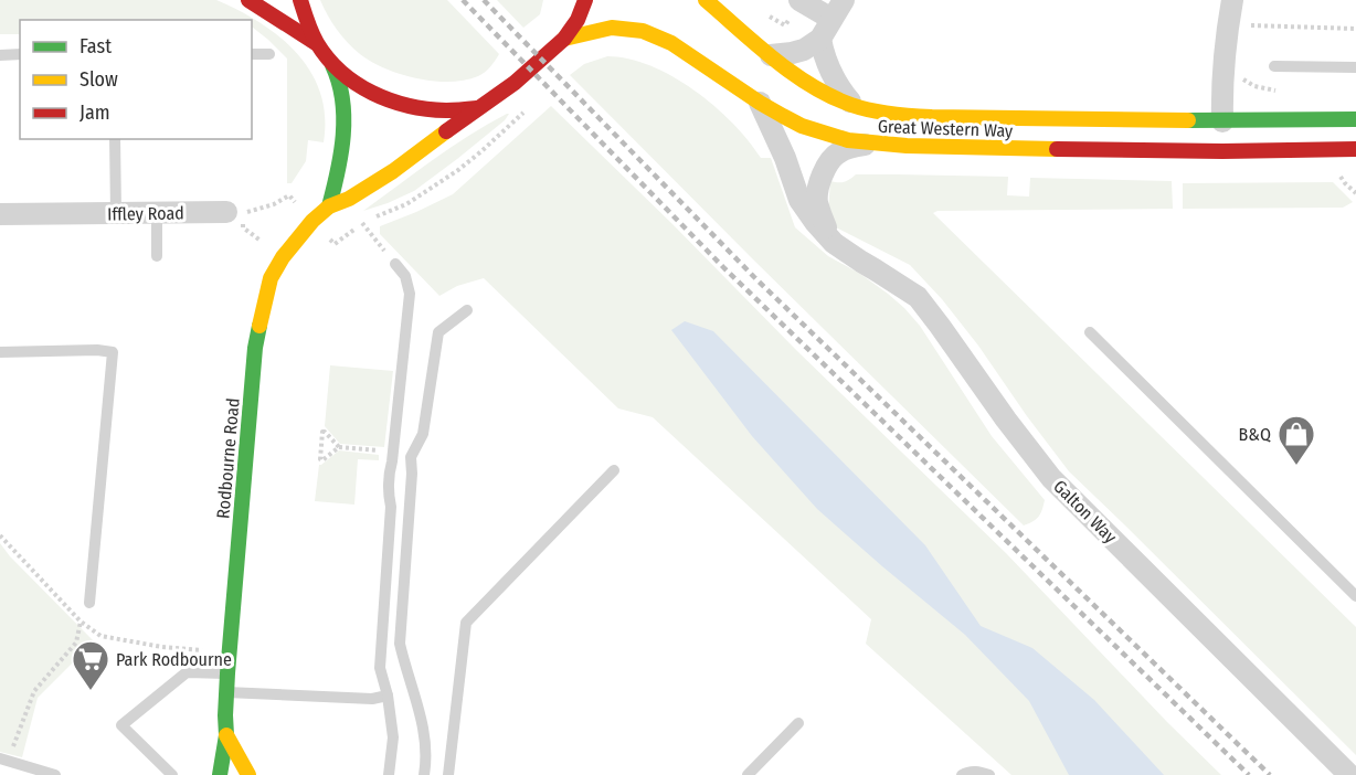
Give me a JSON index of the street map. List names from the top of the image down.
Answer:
{
  "streets": {
    "main road": ["Great Western Way", "Rodbourne Road"],
    "street": ["Iffley Road", "Galton Way"]
  },
  "crossings": [
    ["Great Western Way", "Rodbourne Road"],
    ["Great Western Way", "Galton Way"]
  ],
  "places": {
    "shop": ["B&Q"],
    "supermarket": ["Park Rodbourne"]
  },
  "legend": ["Fast", "Slow", "Jam"]
}
